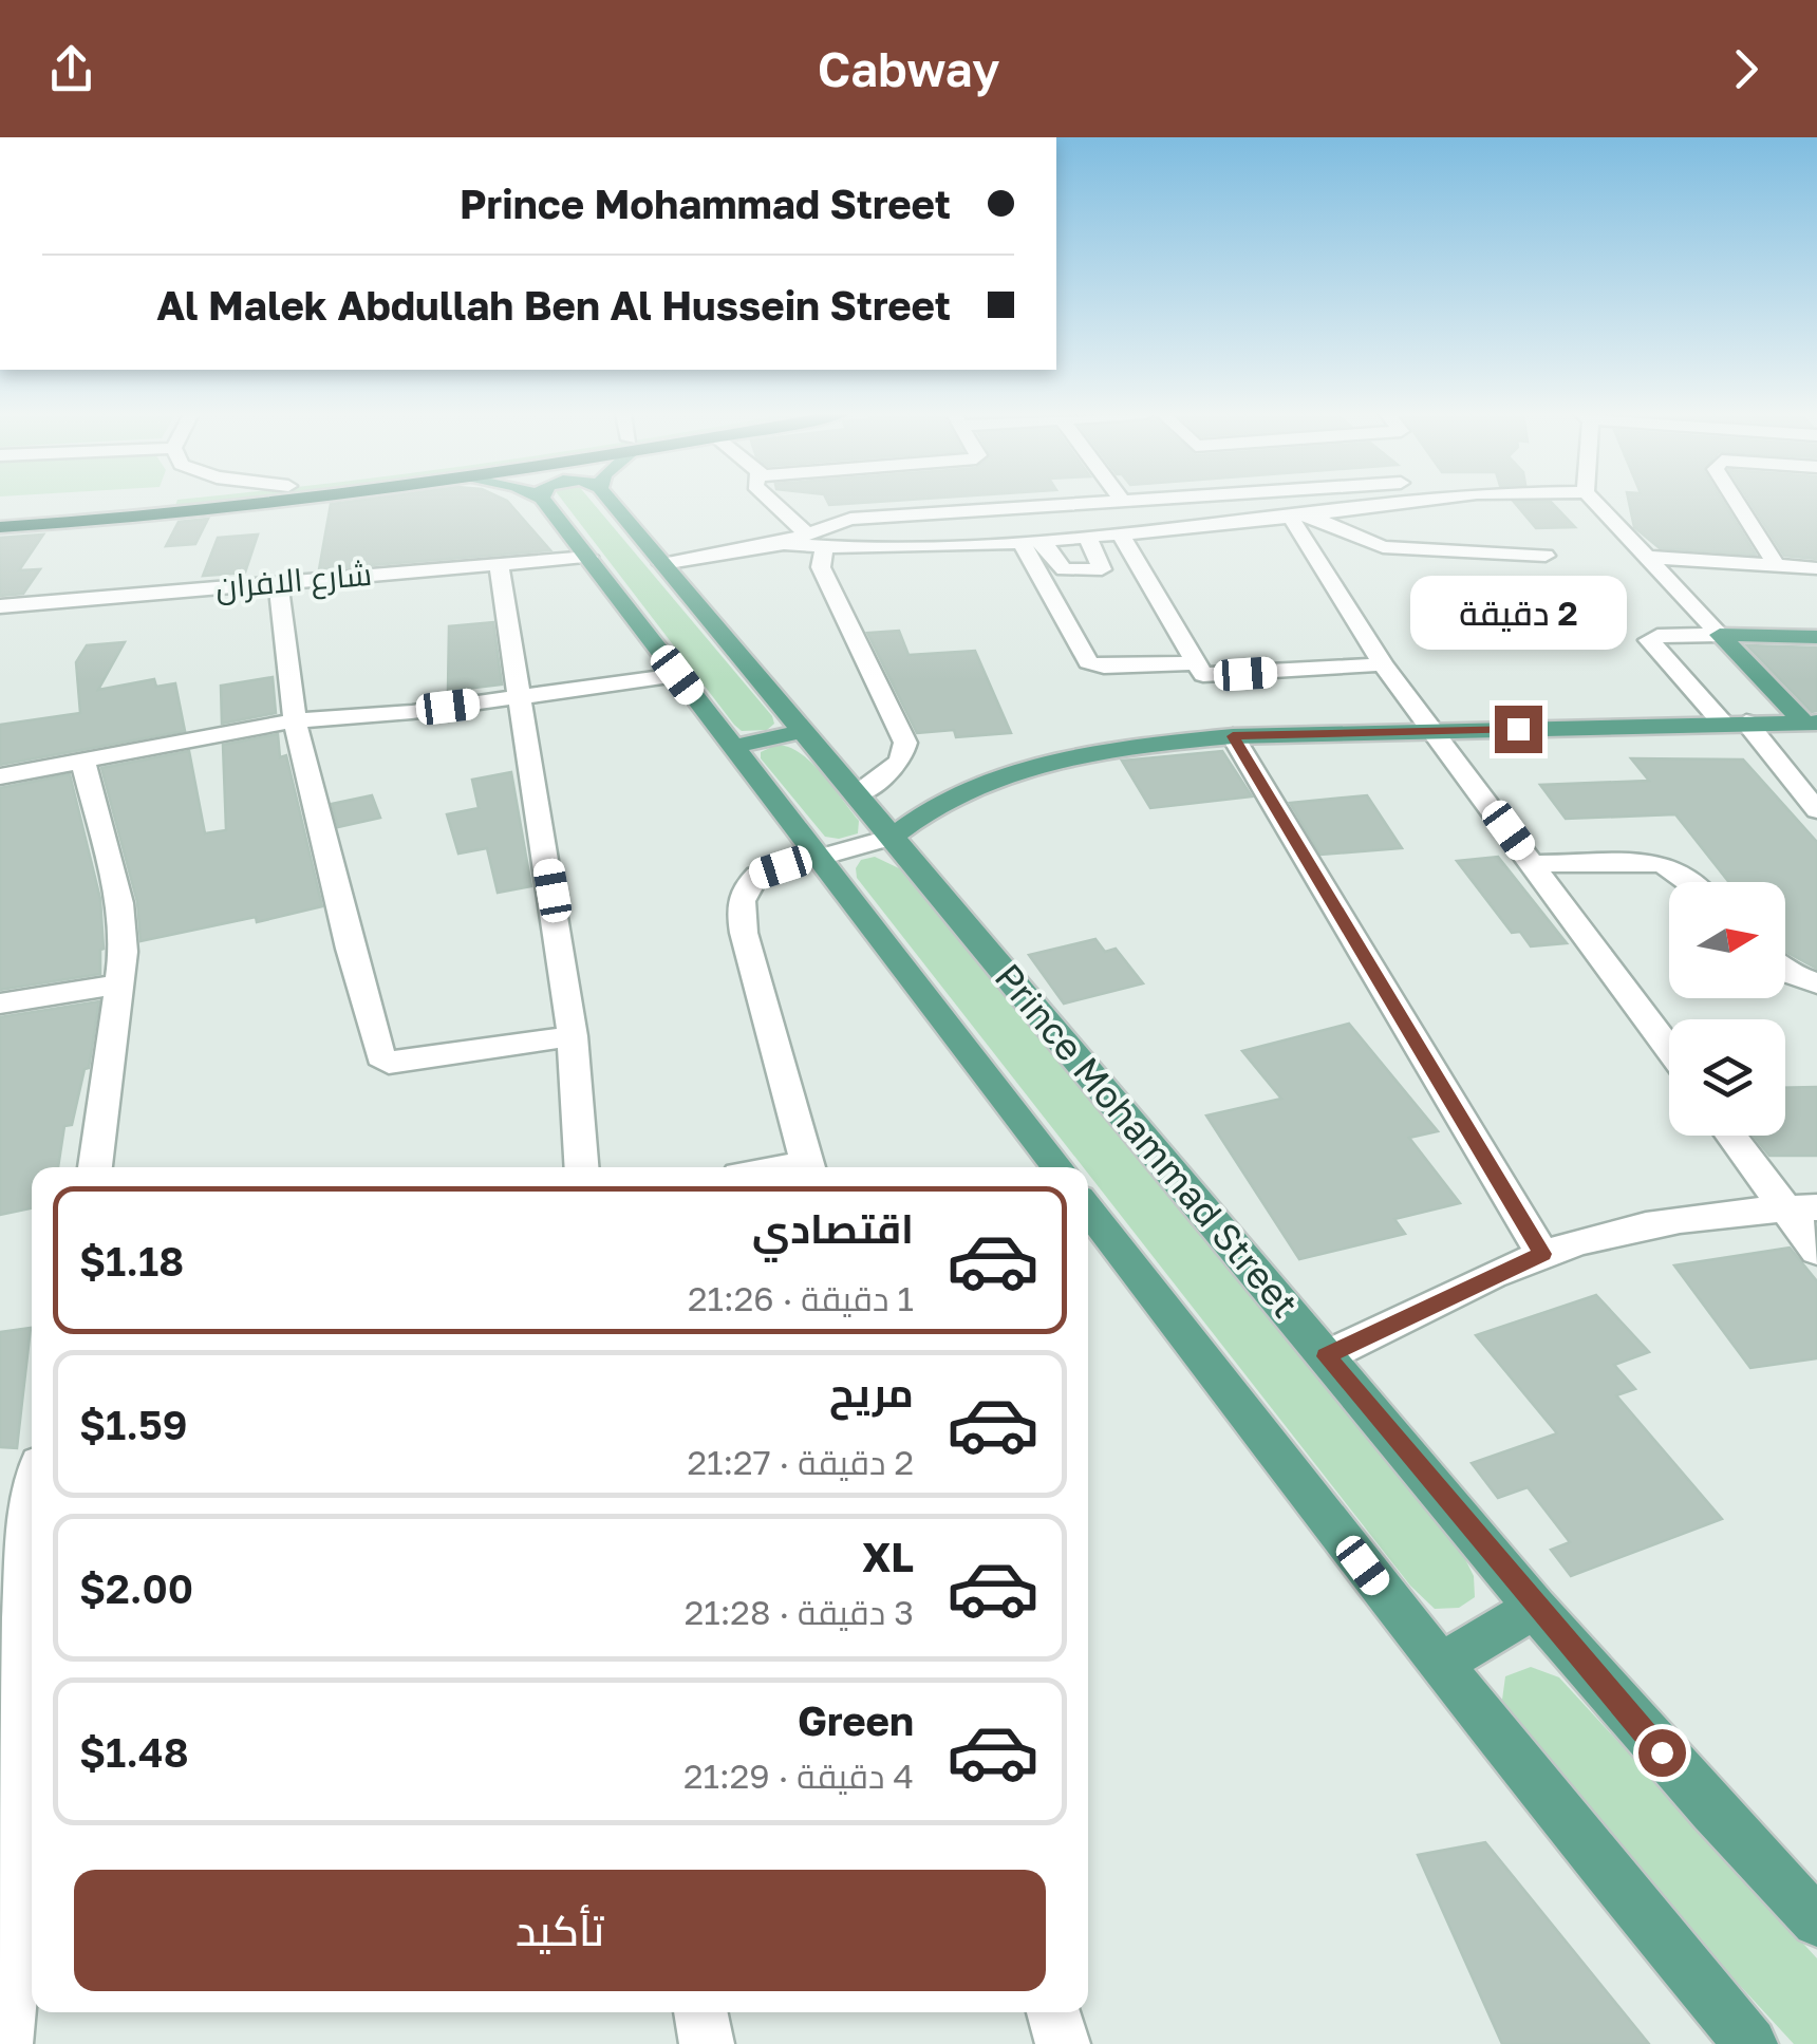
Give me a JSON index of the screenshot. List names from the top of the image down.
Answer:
{
  "streets": {
    "main road": ["Prince Mohammad Street"],
    "street": ["شارع الافران"]
  },
  "crossings": [
    ["شارع الافران", "Prince Mohammad Street"]
  ],
  "north": "right",
  "page": {
    "header": "Cabway",
    "banner": ["Prince Mohammad Street", "Al Malek Abdullah Ben Al Hussein Street"],
    "bubble": "2 دقيقة",
    "list": [
      {
        "name": "اقتصادي",
        "note": "1 دقيقة · 21:26",
        "value": "$1.18"
      },
      {
        "name": "مريح",
        "note": "2 دقيقة · 21:27",
        "value": "$1.59"
      },
      {
        "name": "XL",
        "note": "3 دقيقة · 21:28",
        "value": "$2.00"
      },
      {
        "name": "Green",
        "note": "4 دقيقة · 21:29",
        "value": "$1.48"
      }
    ],
    "buttons": "تأكيد"
  }
}
